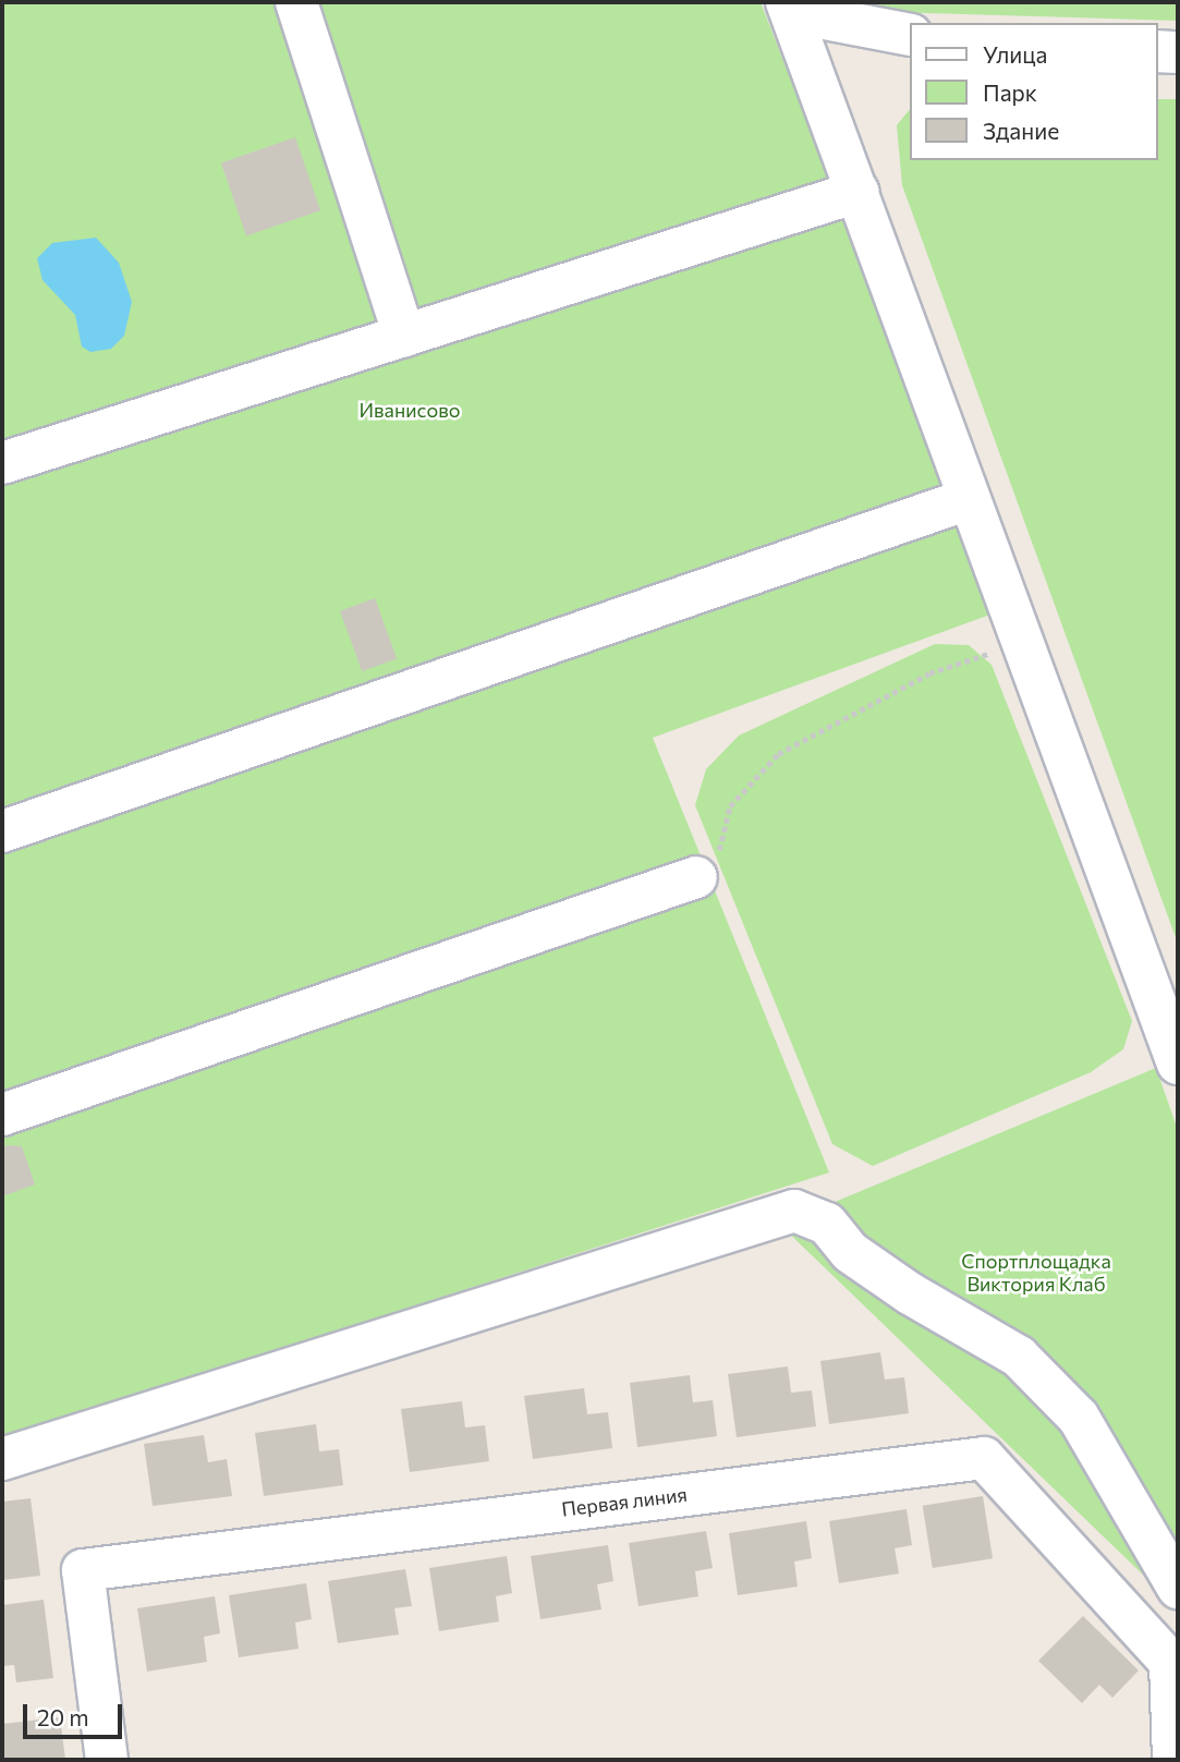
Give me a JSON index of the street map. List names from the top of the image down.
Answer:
{
  "streets": {
    "street": ["Первая линия"]
  },
  "parks": ["Иванисово", "Спортплощадка Виктория Клаб"],
  "legend": ["Улица", "Парк", "Здание"],
  "scale_bar": "20 m"
}
